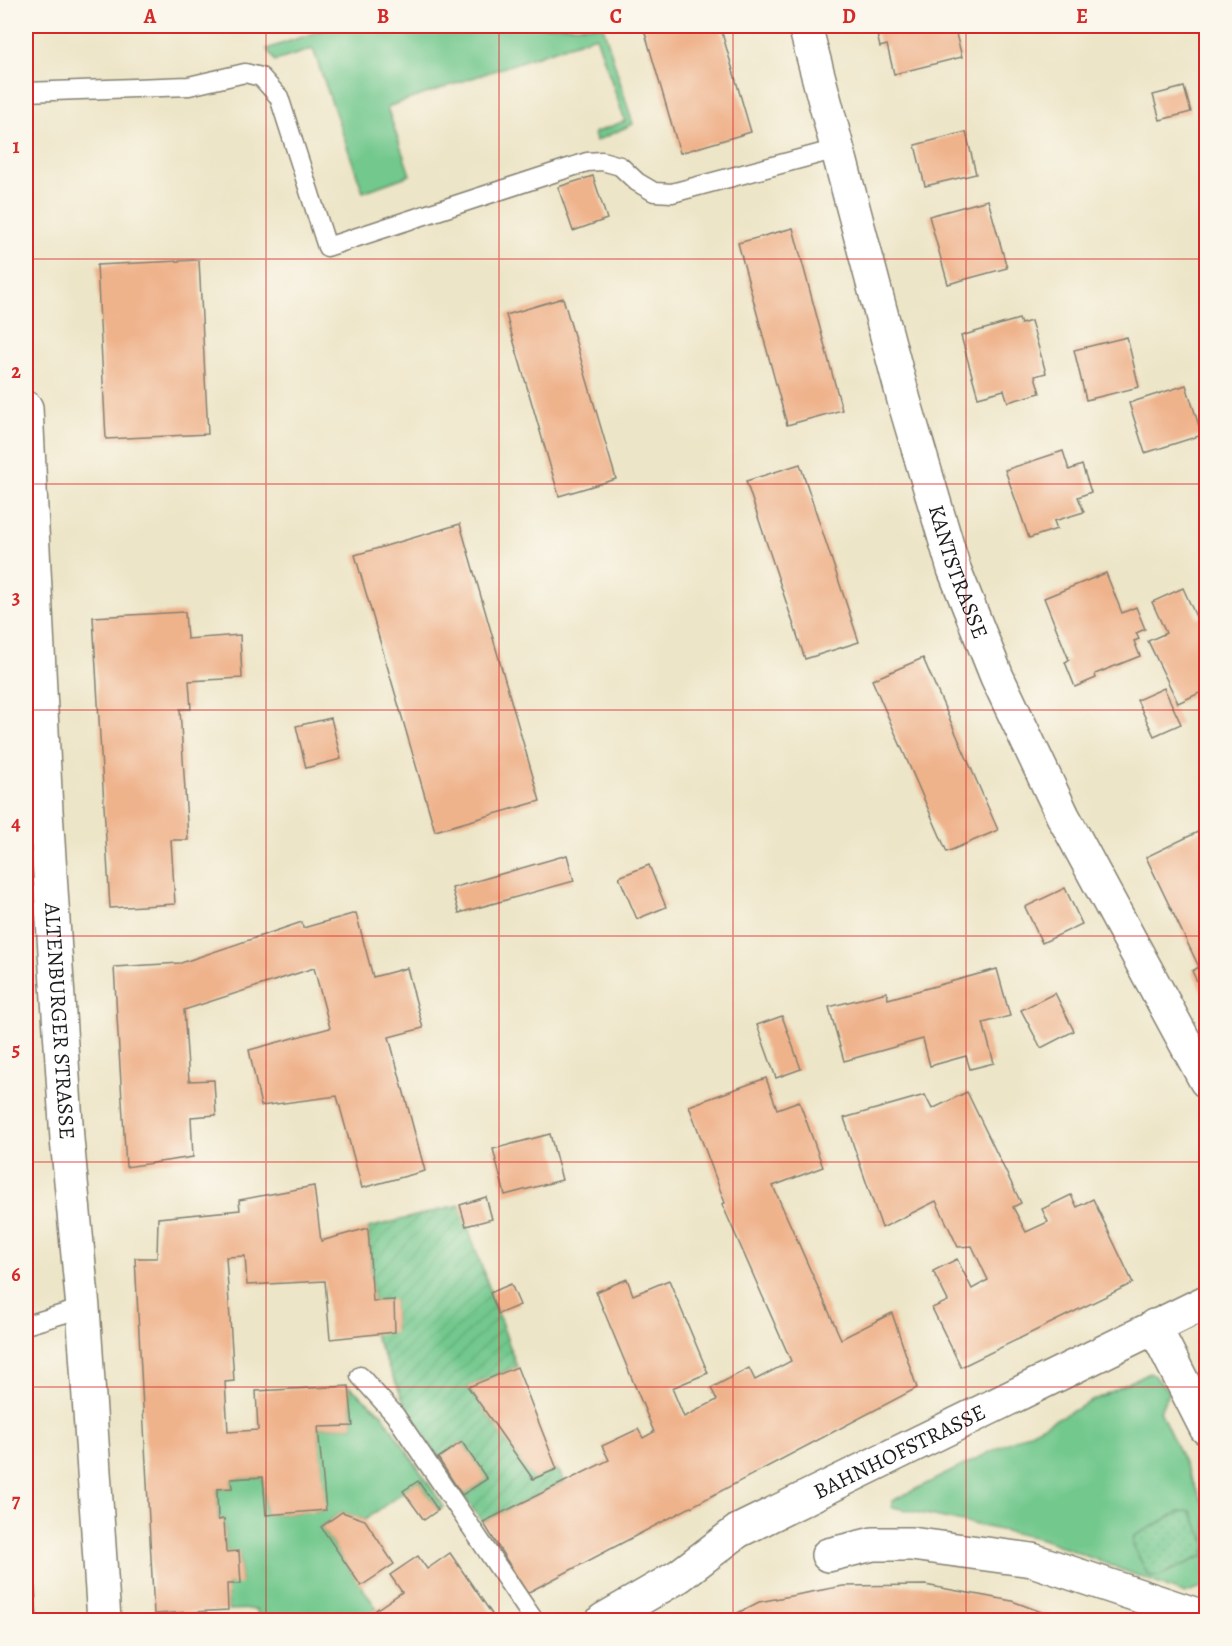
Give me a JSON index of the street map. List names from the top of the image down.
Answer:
{
  "streets": {
    "street": ["KANTSTRASSE", "ALTENBURGER STRASSE", "BAHNHOFSTRASSE"]
  },
  "grid": {
    "columns": [
      "A",
      "B",
      "C",
      "D",
      "E"
    ],
    "rows": [
      "1",
      "2",
      "3",
      "4",
      "5",
      "6",
      "7"
    ]
  }
}
